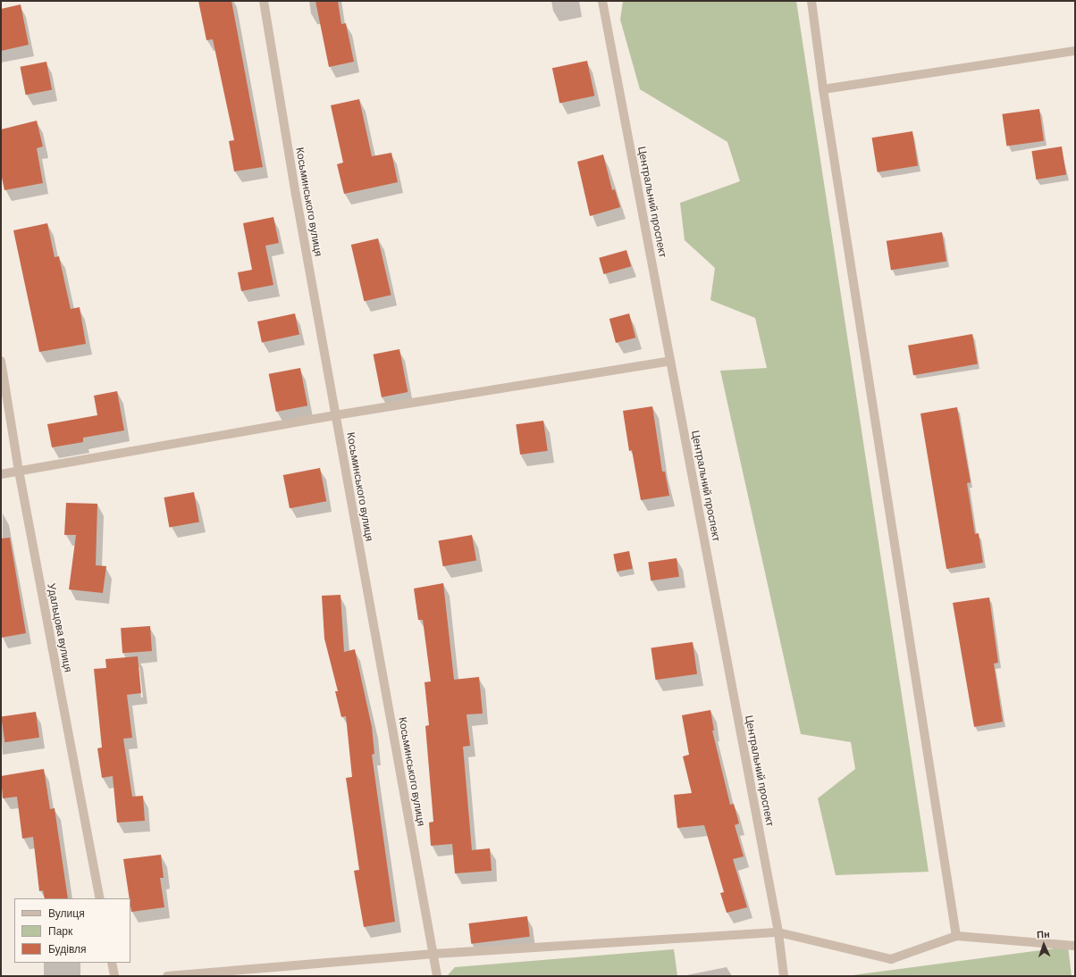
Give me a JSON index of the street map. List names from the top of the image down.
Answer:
{
  "streets": {
    "street": ["Косьминського вулиця", "Центральний проспект", "Удальцова вулиця"]
  },
  "legend": ["Вулиця", "Парк", "Будівля"],
  "north": "top"
}
